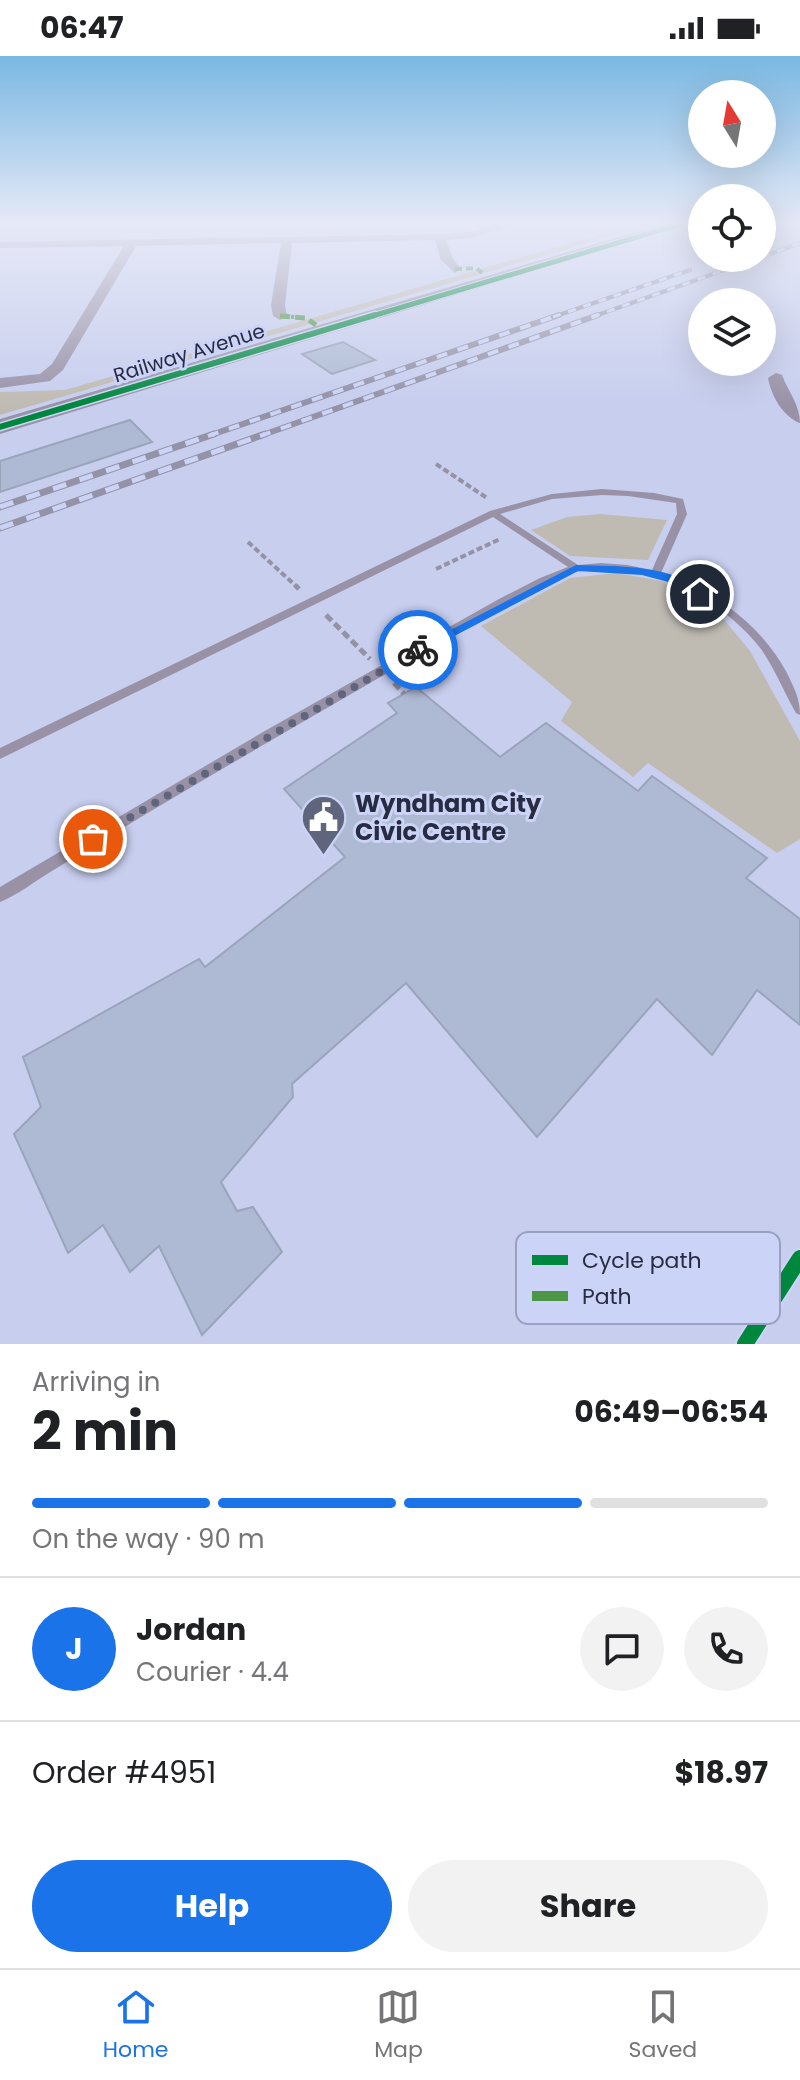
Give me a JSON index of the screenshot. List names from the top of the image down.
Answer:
{
  "streets": {
    "street": ["Railway Avenue"]
  },
  "places": {
    "public building": ["Wyndham City Civic Centre"]
  },
  "legend": ["Cycle path", "Path"],
  "north": "top",
  "page": {
    "status": "06:47",
    "heading": ["2 min", "Arriving in", "06:49–06:54"],
    "panel": [
      "Jordan",
      "Courier · 4.4",
      "Order #4951",
      "$18.97"
    ],
    "bar": "On the way · 90 m",
    "round": "J",
    "buttons": ["Help", "Share"],
    "tabs": ["Home", "Map", "Saved"]
  }
}
